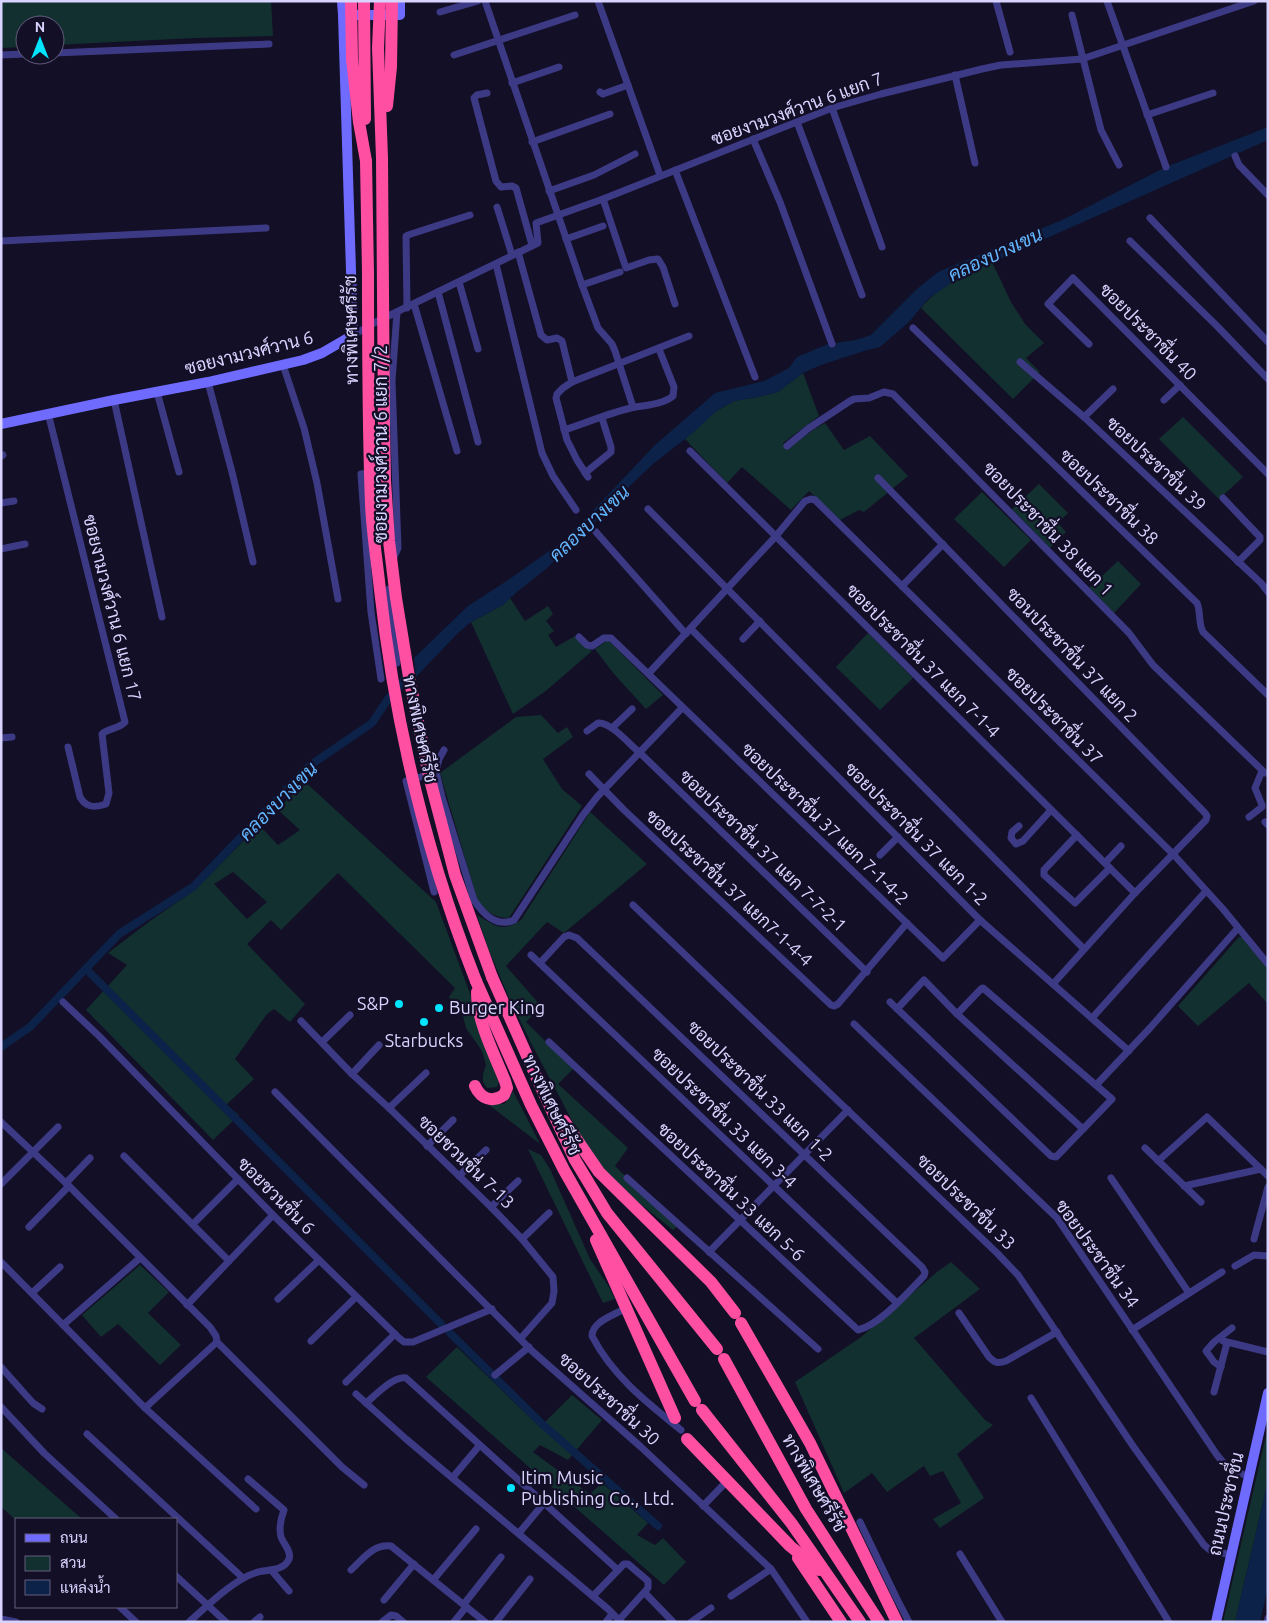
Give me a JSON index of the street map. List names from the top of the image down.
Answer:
{
  "streets": {
    "highway": ["ทางพิเศษศรีรัช"],
    "street": [
      "ซอยงามวงศ์วาน 6 แยก 7",
      "ซอยประชาชื่น 40",
      "ซอยงามวงศ์วาน 6",
      "ซอยงามวงศ์วาน 6 แยก 7/2",
      "ซอยประชาชื่น 39",
      "ซอยประชาชื่น 38",
      "ซอยประชาชื่น 38 แยก 1",
      "ซอยงามวงศ์วาน 6 แยก 17",
      "ซอนประชาชื่น 37 แยก 2",
      "ซอยประชาชื่น 37 แยก 7-1-4",
      "ซอยประชาชื่น 37",
      "ซอยประชาชื่น 37 แยก 7-1-4-2",
      "ซอยประชาชื่น 37 แยก 1-2",
      "ซอยประชาชื่น 37 แยก 7-7-2-1",
      "ซอยประชาชื่น 37 แยก7-1-4-4",
      "ซอยประชาชื่น 33 แยก 1-2",
      "ซอยประชาชื่น 33 แยก 3-4",
      "ซอยชวนชื่น 7-13",
      "ซอยประชาชื่น 33 แยก 5-6",
      "ซอยชวนชื่น 6",
      "ซอยประชาชื่น 33",
      "ซอยประชาชื่น 34",
      "ซอยประชาชื่น 30",
      "ถนนประชาชื่น"
    ]
  },
  "crossings": [
    ["ซอยงามวงศ์วาน 6", "ซอยงามวงศ์วาน 6 แยก 17"],
    ["ซอนประชาชื่น 37 แยก 2", "ซอยประชาชื่น 37"],
    ["ซอยประชาชื่น 37 แยก 7-1-4", "ซอยประชาชื่น 37"],
    ["ซอยประชาชื่น 37 แยก 7-1-4-2", "ซอยประชาชื่น 37 แยก 1-2"],
    ["ซอยประชาชื่น 37 แยก 7-7-2-1", "ซอยประชาชื่น 37 แยก7-1-4-4"],
    ["ซอยประชาชื่น 33 แยก 1-2", "ซอยประชาชื่น 33 แยก 3-4"],
    ["ซอยประชาชื่น 33 แยก 1-2", "ซอยประชาชื่น 33 แยก 5-6"],
    ["ซอยประชาชื่น 33 แยก 3-4", "ซอยประชาชื่น 33 แยก 5-6"],
    ["ซอยชวนชื่น 7-13", "ซอยประชาชื่น 30"],
    ["ซอยชวนชื่น 6", "ซอยประชาชื่น 30"],
    ["ซอยประชาชื่น 33", "ถนนประชาชื่น"],
    ["ซอยประชาชื่น 34", "ถนนประชาชื่น"]
  ],
  "water": ["คลองบางเขน"],
  "places": [
    "S&P",
    "Burger King",
    "Starbucks",
    "Itim Music Publishing Co., Ltd."
  ],
  "legend": ["ถนน", "สวน", "แหล่งน้ำ"],
  "north": "top"
}
